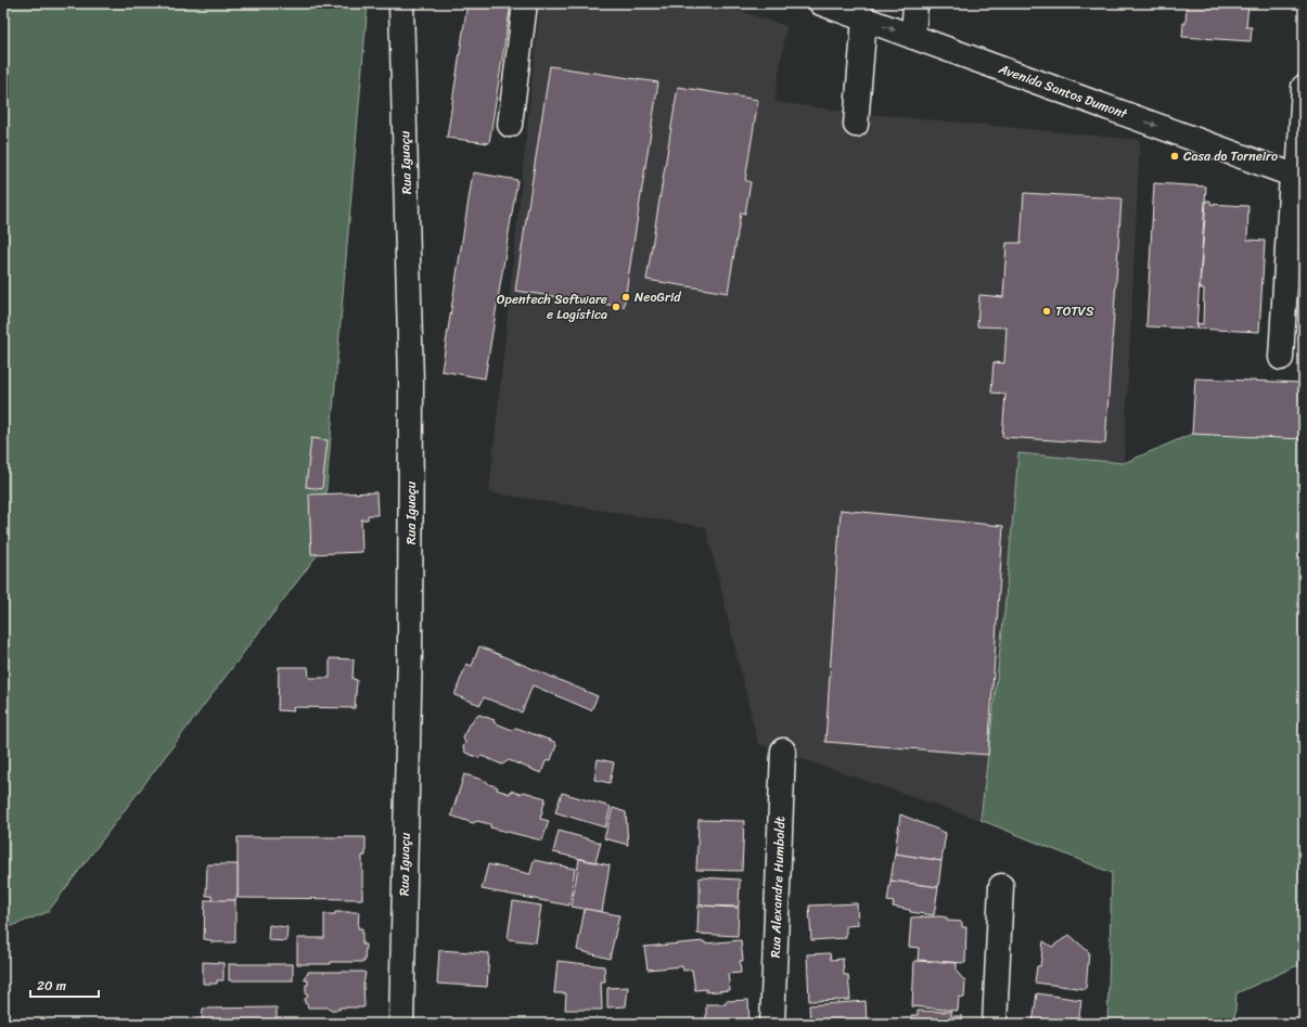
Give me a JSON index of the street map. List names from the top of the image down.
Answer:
{
  "streets": {
    "street": ["Avenida Santos Dumont", "Rua Iguaçu", "Rua Alexandre Humboldt"]
  },
  "one_way": ["Avenida Santos Dumont"],
  "places": [
    "Casa do Torneiro",
    "NeoGrid",
    "Opentech Software e Logística",
    "TOTVS"
  ],
  "scale_bar": "20 m"
}
